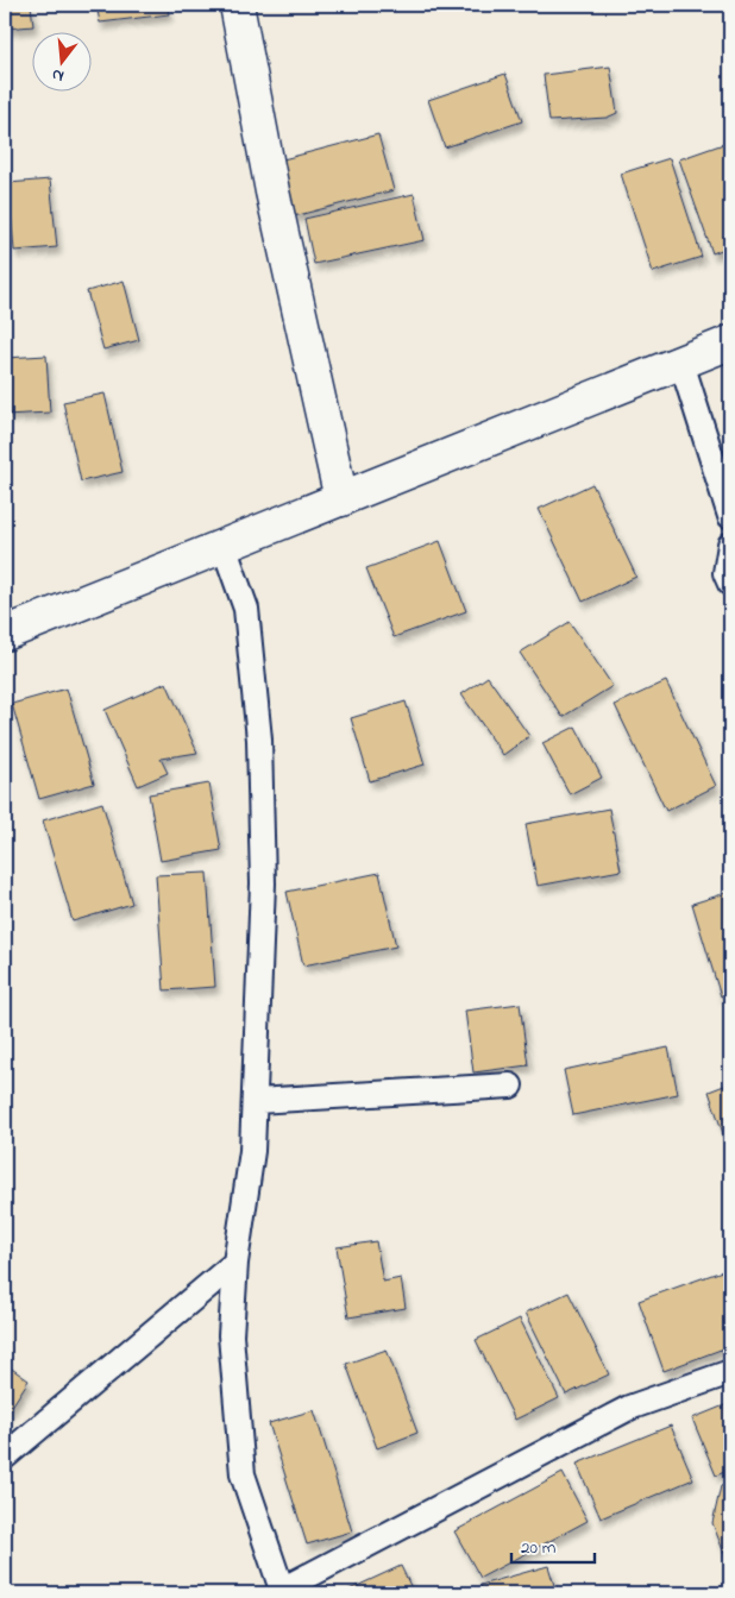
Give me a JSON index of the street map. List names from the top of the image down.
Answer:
{
  "scale_bar": "20 m",
  "north": "bottom"
}
